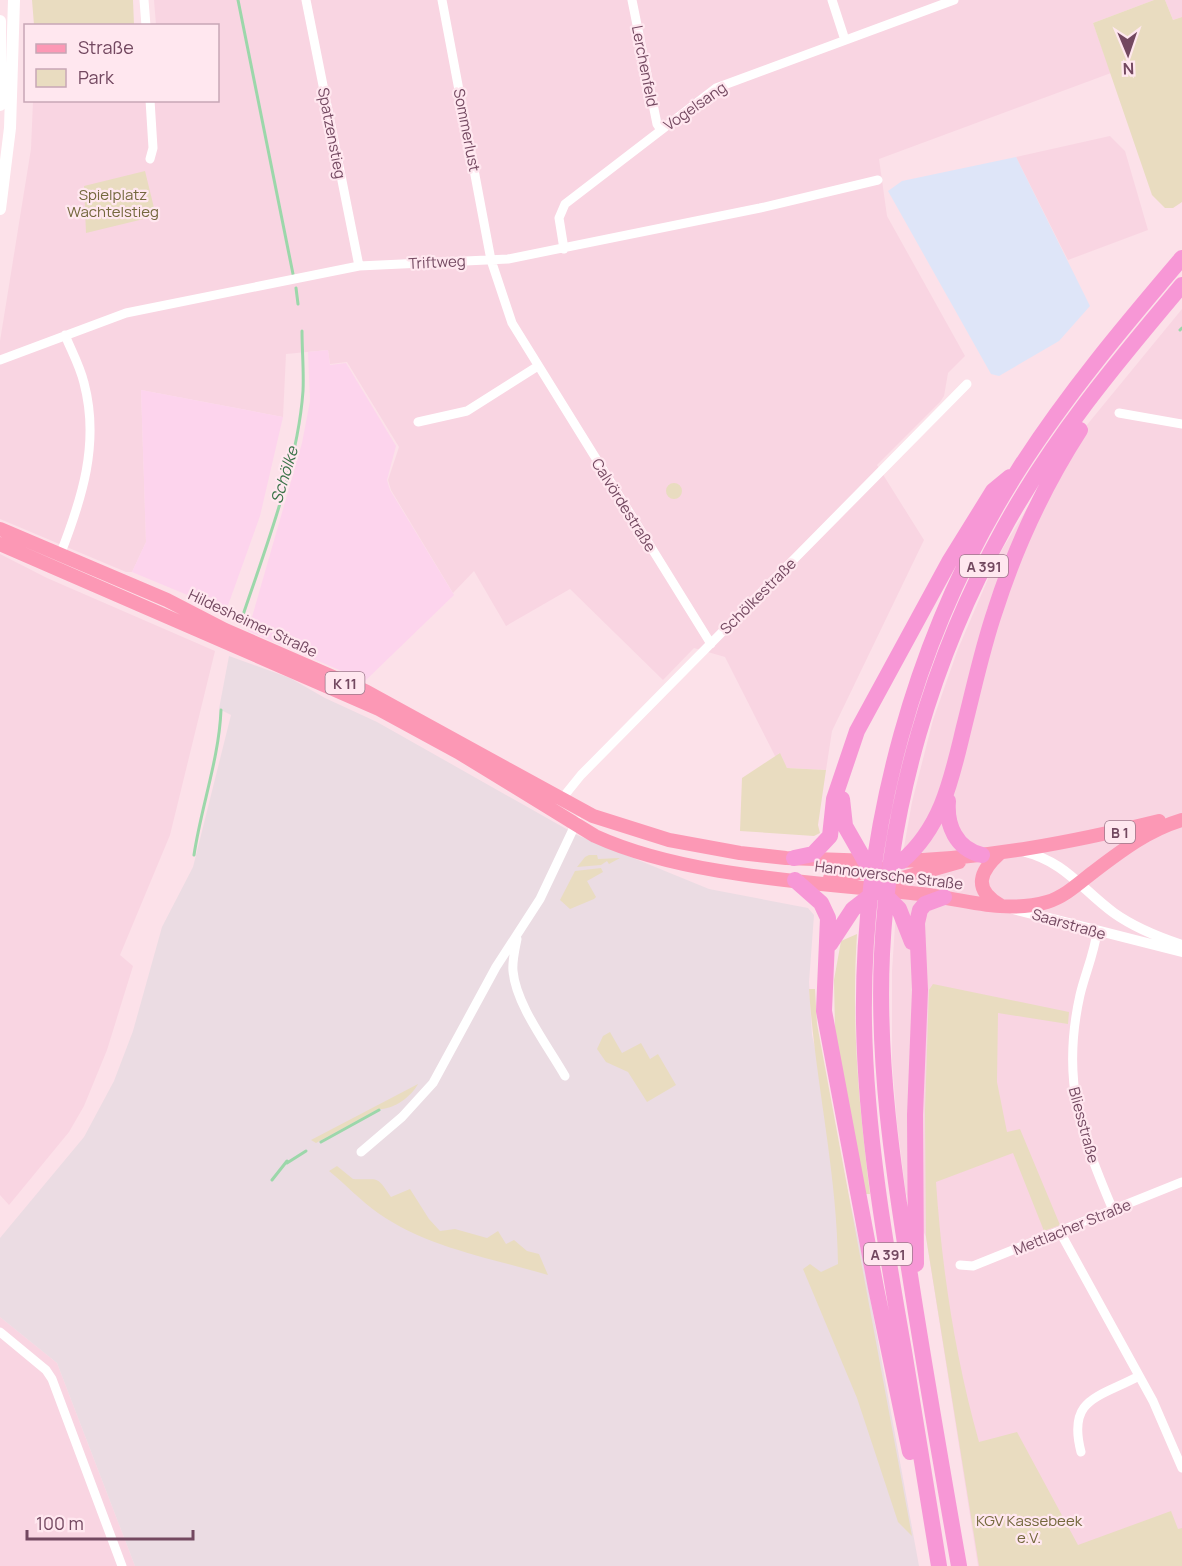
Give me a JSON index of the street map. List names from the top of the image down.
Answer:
{
  "streets": {
    "highway": ["A 391"],
    "main road": [
      "Hildesheimer Straße",
      "K 11",
      "B 1",
      "Hannoversche Straße"
    ],
    "street": [
      "Lerchenfeld",
      "Vogelsang",
      "Sommerlust",
      "Spatzenstieg",
      "Triftweg",
      "Calvördestraße",
      "Schölkestraße",
      "Saarstraße",
      "Bliesstraße",
      "Mettlacher Straße"
    ]
  },
  "crossings": [
    ["Lerchenfeld", "Vogelsang"],
    ["Vogelsang", "Triftweg"],
    ["Sommerlust", "Triftweg"],
    ["Sommerlust", "Calvördestraße"],
    ["Spatzenstieg", "Triftweg"],
    ["Triftweg", "Calvördestraße"],
    ["Calvördestraße", "Schölkestraße"],
    ["Schölkestraße", "Hildesheimer Straße"],
    ["Hildesheimer Straße", "Hannoversche Straße"],
    ["K 11", "Hannoversche Straße"],
    ["K 11", "Saarstraße"],
    ["Hannoversche Straße", "Saarstraße"],
    ["Saarstraße", "Bliesstraße"],
    ["Bliesstraße", "Mettlacher Straße"]
  ],
  "water": ["Schölke"],
  "parks": ["Spielplatz Wachtelstieg", "KGV Kassebeek e.V."],
  "legend": ["Straße", "Park"],
  "scale_bar": "100 m",
  "north": "bottom"
}
